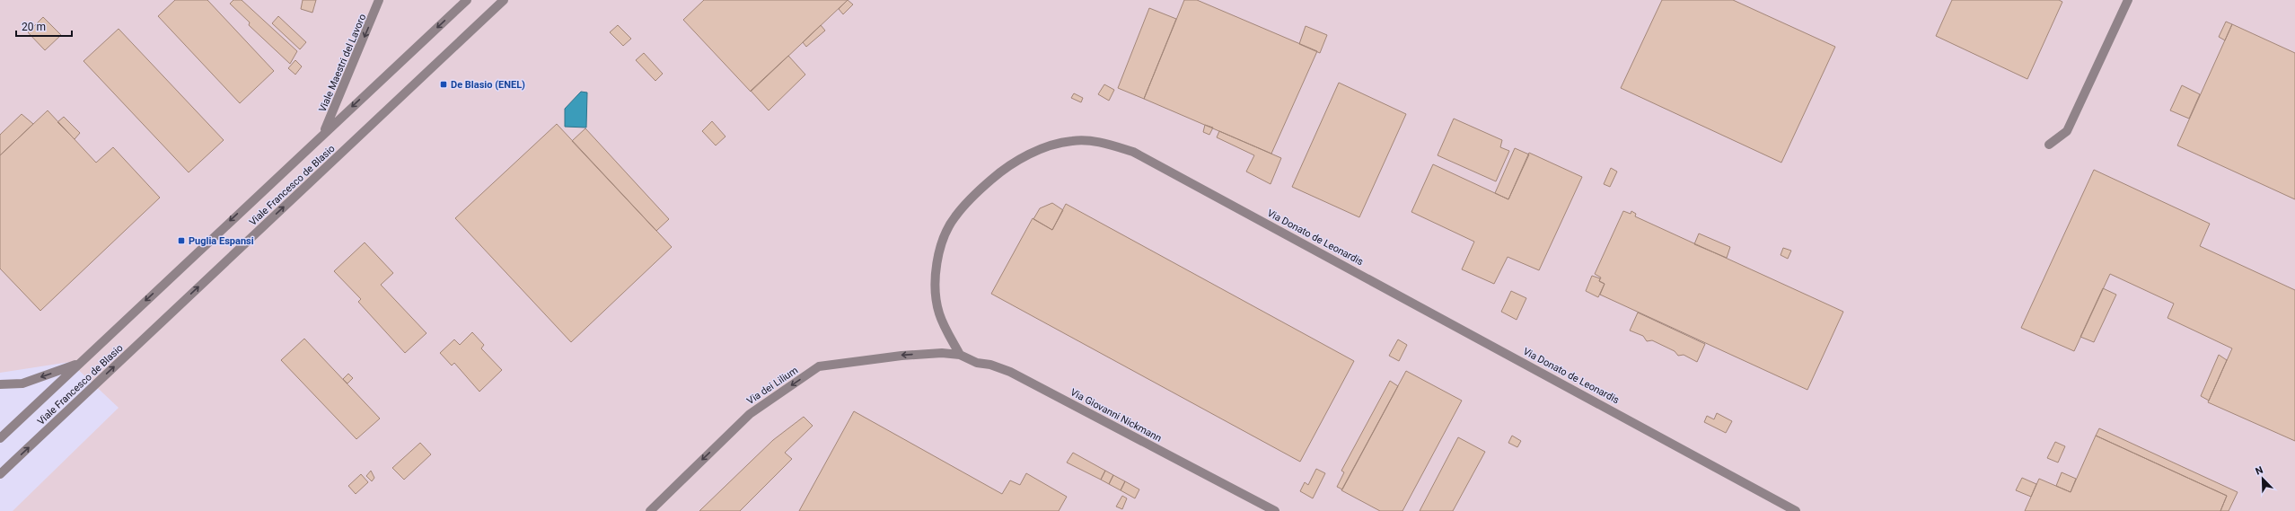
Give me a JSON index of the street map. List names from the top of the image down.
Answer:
{
  "streets": {
    "street": [
      "Viale Maestri del Lavoro",
      "Viale Francesco de Blasio",
      "Via Donato de Leonardis",
      "Via dei Lilium",
      "Via Giovanni Nickmann"
    ]
  },
  "crossings": [
    ["Viale Maestri del Lavoro", "Viale Francesco de Blasio"],
    ["Via Donato de Leonardis", "Via Giovanni Nickmann"],
    ["Via dei Lilium", "Via Giovanni Nickmann"]
  ],
  "one_way": ["Viale Maestri del Lavoro", "Via dei Lilium"],
  "places": {
    "transit": ["De Blasio (ENEL)", "Puglia Espansi"]
  },
  "scale_bar": "20 m",
  "north": "top left"
}
